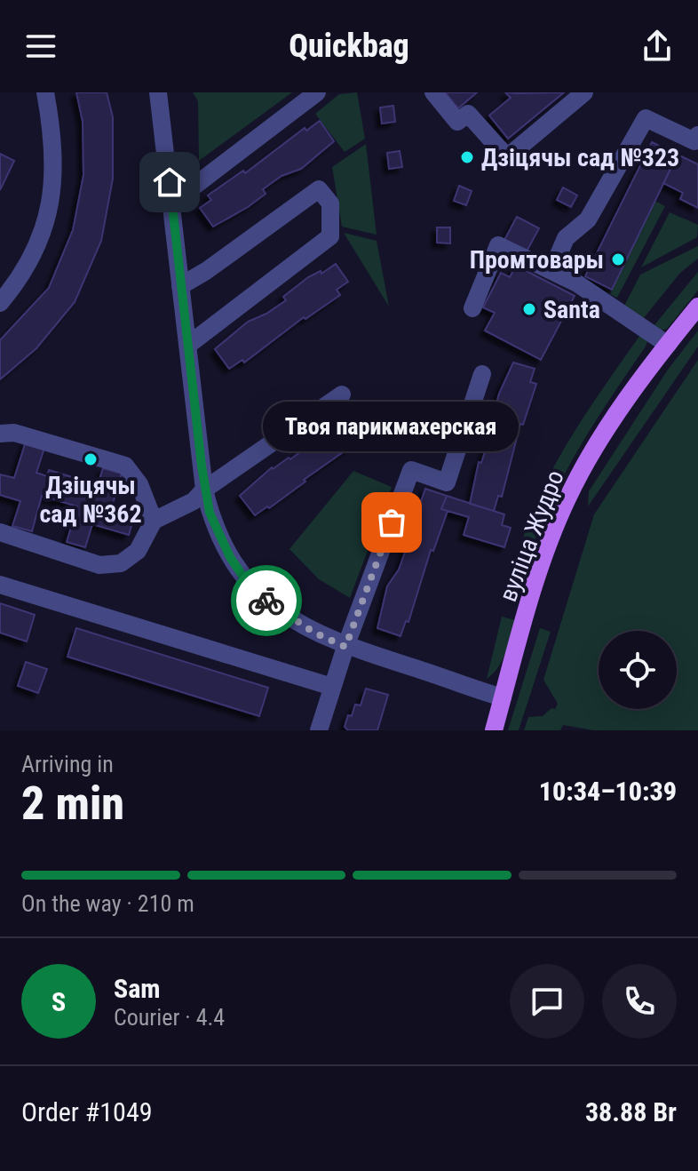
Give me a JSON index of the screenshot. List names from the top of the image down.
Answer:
{
  "streets": {
    "main road": ["вуліца Жудро"]
  },
  "places": [
    "Дзіцячы сад №323",
    "Промтовары",
    "Santa",
    "Дзіцячы сад №362",
    "Твоя парикмахерская"
  ],
  "page": {
    "header": "Quickbag",
    "bubble": "Твоя парикмахерская",
    "heading": ["2 min", "Arriving in", "10:34–10:39"],
    "panel": [
      "Sam",
      "Courier · 4.4",
      "Order #1049",
      "38.88 Br"
    ],
    "bar": "On the way · 210 m",
    "round": "S"
  }
}
